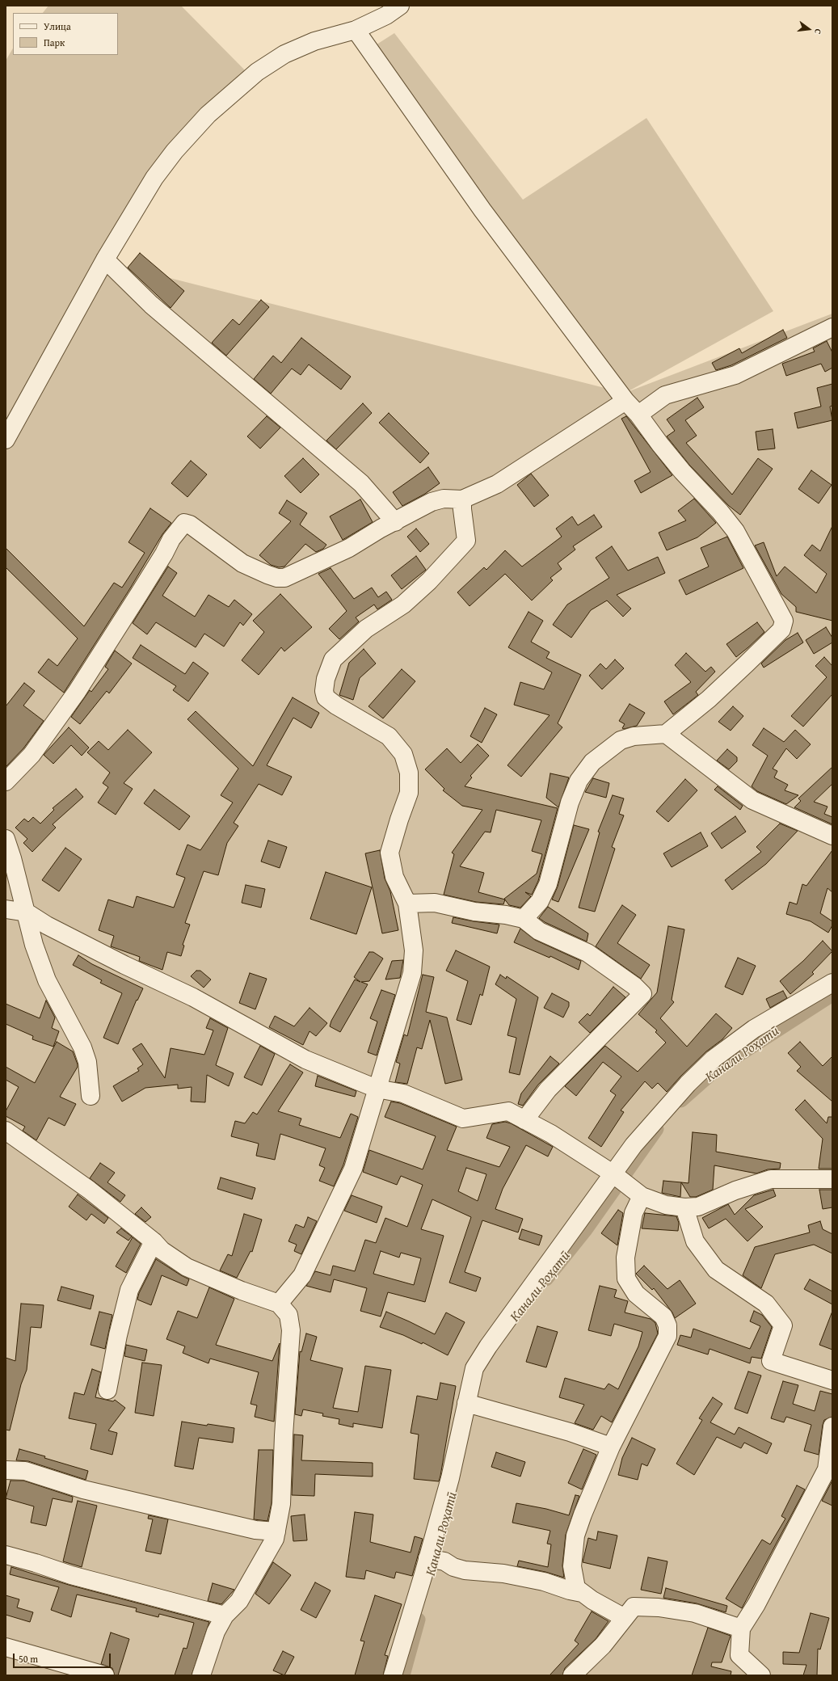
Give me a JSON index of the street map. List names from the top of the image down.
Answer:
{
  "water": ["Канали Роҳатӣ"],
  "legend": ["Улица", "Парк"],
  "scale_bar": "50 m",
  "north": "right"
}
